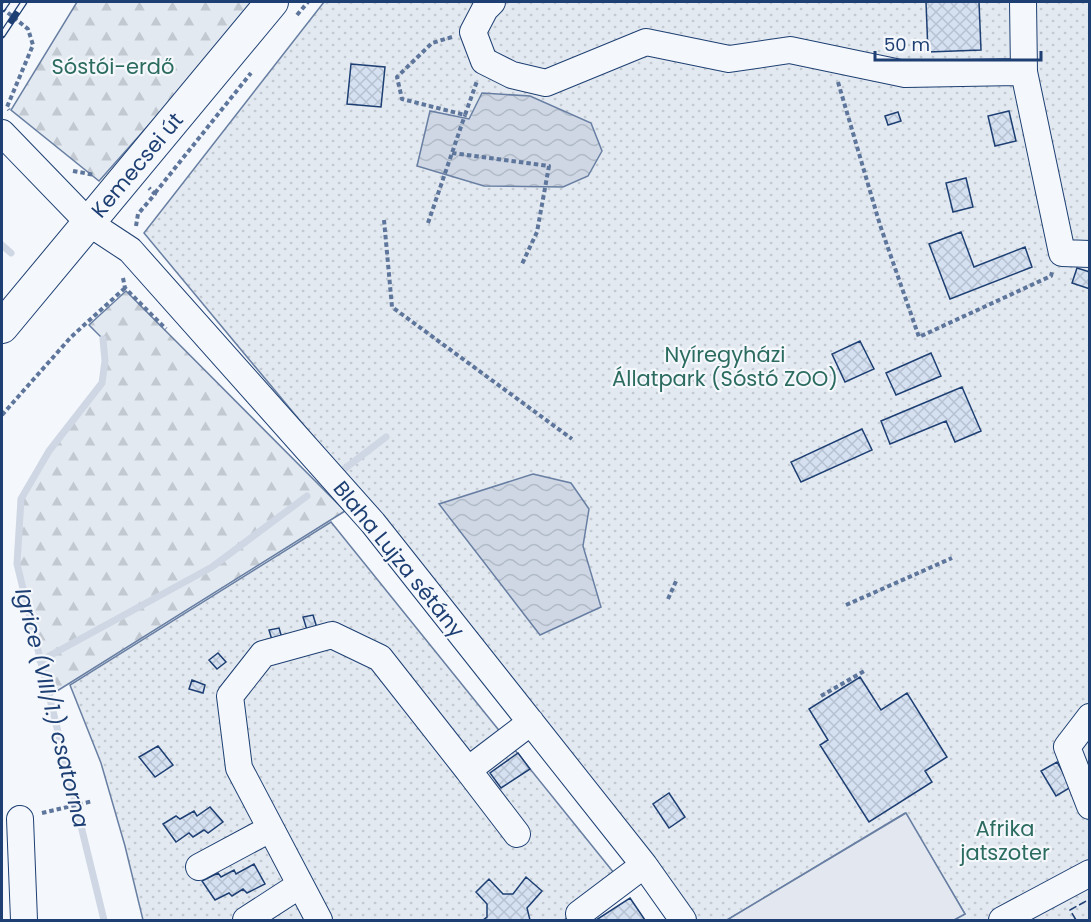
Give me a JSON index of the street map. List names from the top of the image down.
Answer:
{
  "streets": {
    "main road": ["Kemecsei út"],
    "street": ["Blaha Lujza sétány"]
  },
  "crossings": [
    ["Kemecsei út", "Blaha Lujza sétány"]
  ],
  "water": ["Igrice (VIII/1.) csatorna"],
  "parks": ["Sóstói-erdő", "Nyíregyházi Állatpark (Sóstó ZOO)", "Afrika jatszoter"],
  "scale_bar": "50 m"
}
